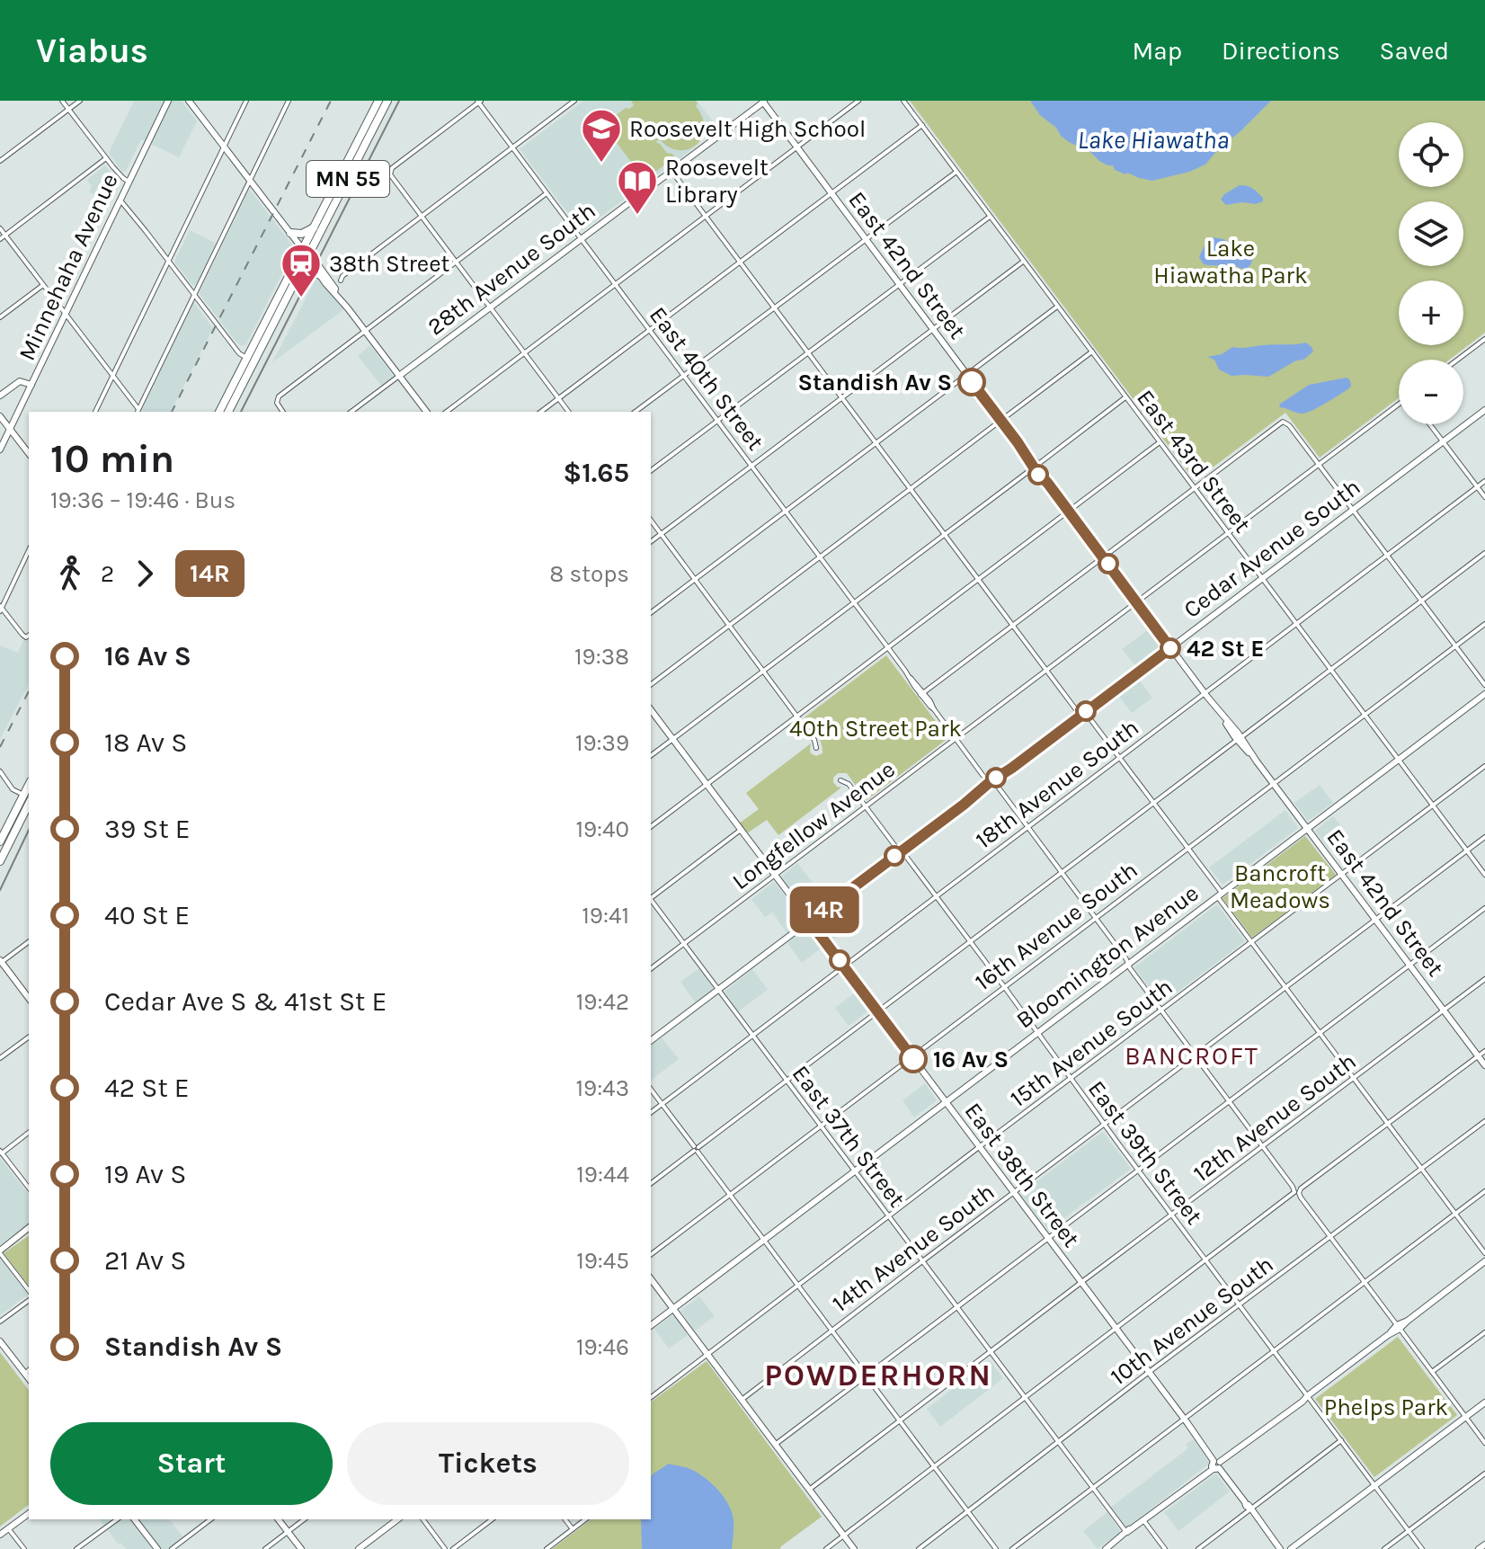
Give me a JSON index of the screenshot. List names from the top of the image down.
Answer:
{
  "streets": {
    "highway": ["MN 55"],
    "street": [
      "East 42nd Street",
      "Minnehaha Avenue",
      "28th Avenue South",
      "East 40th Street",
      "East 43rd Street",
      "Cedar Avenue South",
      "18th Avenue South",
      "Longfellow Avenue",
      "16th Avenue South",
      "Bloomington Avenue",
      "15th Avenue South",
      "12th Avenue South",
      "East 37th Street",
      "East 39th Street",
      "East 38th Street",
      "14th Avenue South",
      "10th Avenue South"
    ]
  },
  "crossings": [
    ["East 42nd Street", "28th Avenue South"],
    ["East 42nd Street", "Cedar Avenue South"],
    ["East 42nd Street", "18th Avenue South"],
    ["East 42nd Street", "Longfellow Avenue"],
    ["East 42nd Street", "16th Avenue South"],
    ["East 42nd Street", "Bloomington Avenue"],
    ["East 42nd Street", "15th Avenue South"],
    ["East 42nd Street", "12th Avenue South"],
    ["East 42nd Street", "14th Avenue South"],
    ["28th Avenue South", "East 40th Street"],
    ["East 40th Street", "Cedar Avenue South"],
    ["East 40th Street", "18th Avenue South"],
    ["East 40th Street", "Longfellow Avenue"],
    ["East 40th Street", "16th Avenue South"],
    ["East 40th Street", "Bloomington Avenue"],
    ["East 40th Street", "15th Avenue South"],
    ["East 40th Street", "12th Avenue South"],
    ["East 40th Street", "East 39th Street"],
    ["East 40th Street", "14th Avenue South"],
    ["East 43rd Street", "Cedar Avenue South"],
    ["East 43rd Street", "18th Avenue South"],
    ["East 43rd Street", "Longfellow Avenue"],
    ["East 43rd Street", "16th Avenue South"],
    ["East 43rd Street", "Bloomington Avenue"],
    ["East 43rd Street", "15th Avenue South"],
    ["East 43rd Street", "14th Avenue South"],
    ["Cedar Avenue South", "East 37th Street"],
    ["Cedar Avenue South", "East 39th Street"],
    ["Cedar Avenue South", "East 38th Street"],
    ["18th Avenue South", "East 37th Street"],
    ["18th Avenue South", "East 39th Street"],
    ["18th Avenue South", "East 38th Street"],
    ["Longfellow Avenue", "East 37th Street"],
    ["Longfellow Avenue", "East 39th Street"],
    ["Longfellow Avenue", "East 38th Street"],
    ["16th Avenue South", "East 37th Street"],
    ["16th Avenue South", "East 39th Street"],
    ["16th Avenue South", "East 38th Street"],
    ["Bloomington Avenue", "East 37th Street"],
    ["Bloomington Avenue", "East 39th Street"],
    ["Bloomington Avenue", "East 38th Street"],
    ["15th Avenue South", "East 37th Street"],
    ["15th Avenue South", "East 39th Street"],
    ["15th Avenue South", "East 38th Street"],
    ["12th Avenue South", "East 37th Street"],
    ["12th Avenue South", "East 39th Street"],
    ["12th Avenue South", "East 38th Street"],
    ["East 37th Street", "14th Avenue South"],
    ["East 37th Street", "10th Avenue South"],
    ["East 39th Street", "14th Avenue South"],
    ["East 39th Street", "10th Avenue South"],
    ["East 38th Street", "14th Avenue South"],
    ["East 38th Street", "10th Avenue South"]
  ],
  "districts": ["BANCROFT", "POWDERHORN"],
  "water": ["Lake Hiawatha"],
  "parks": [
    "Lake Hiawatha Park",
    "40th Street Park",
    "Bancroft Meadows",
    "Phelps Park"
  ],
  "places": {
    "school or university": ["Roosevelt High School"],
    "library": ["Roosevelt Library"],
    "station": ["38th Street"],
    "other": ["Standish Av S", "42 St E", "16 Av S"]
  },
  "lines": ["bus line 14R"],
  "page": {
    "header": "Viabus",
    "nav": ["Map", "Directions", "Saved"],
    "on_map": "14R",
    "map_buttons": ["+", "−"],
    "heading": ["10 min", "19:36 – 19:46 · Bus", "$1.65"],
    "legs": ["2", "14R", "8 stops"],
    "list": [
      {
        "name": "16 Av S",
        "value": "19:38"
      },
      {
        "name": "18 Av S",
        "value": "19:39"
      },
      {
        "name": "39 St E",
        "value": "19:40"
      },
      {
        "name": "40 St E",
        "value": "19:41"
      },
      {
        "name": "Cedar Ave S & 41st St E",
        "value": "19:42"
      },
      {
        "name": "42 St E",
        "value": "19:43"
      },
      {
        "name": "19 Av S",
        "value": "19:44"
      },
      {
        "name": "21 Av S",
        "value": "19:45"
      },
      {
        "name": "Standish Av S",
        "value": "19:46"
      }
    ],
    "buttons": ["Start", "Tickets"]
  }
}
